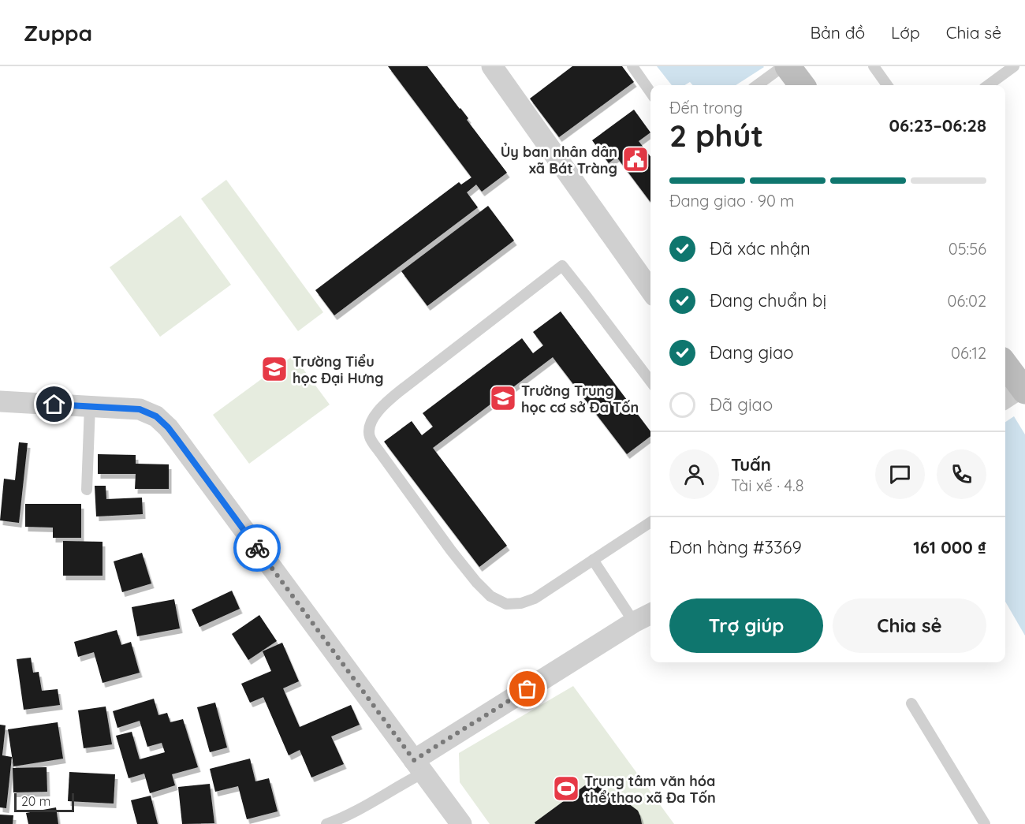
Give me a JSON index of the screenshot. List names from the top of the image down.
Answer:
{
  "places": {
    "public building": ["Ủy ban nhân dân xã Bát Tràng"],
    "school or university": ["Trường Tiểu học Đại Hưng", "Trường Trung học cơ sở Đa Tốn"],
    "sports": ["Trung tâm văn hóa thể thao xã Đa Tốn"]
  },
  "scale_bar": "20 m",
  "page": {
    "header": "Zuppa",
    "nav": ["Bản đồ", "Lớp", "Chia sẻ"],
    "heading": ["2 phút", "Đến trong", "06:23–06:28"],
    "panel": [
      "Tuấn",
      "Tài xế · 4.8",
      "Đơn hàng #3369",
      "161 000 ₫"
    ],
    "bar": "Đang giao · 90 m",
    "list": [
      ["Đã xác nhận", "05:56"],
      ["Đang chuẩn bị", "06:02"],
      ["Đang giao", "06:12"],
      "Đã giao"
    ],
    "buttons": ["Trợ giúp", "Chia sẻ"],
    "scale": "20 m"
  }
}
